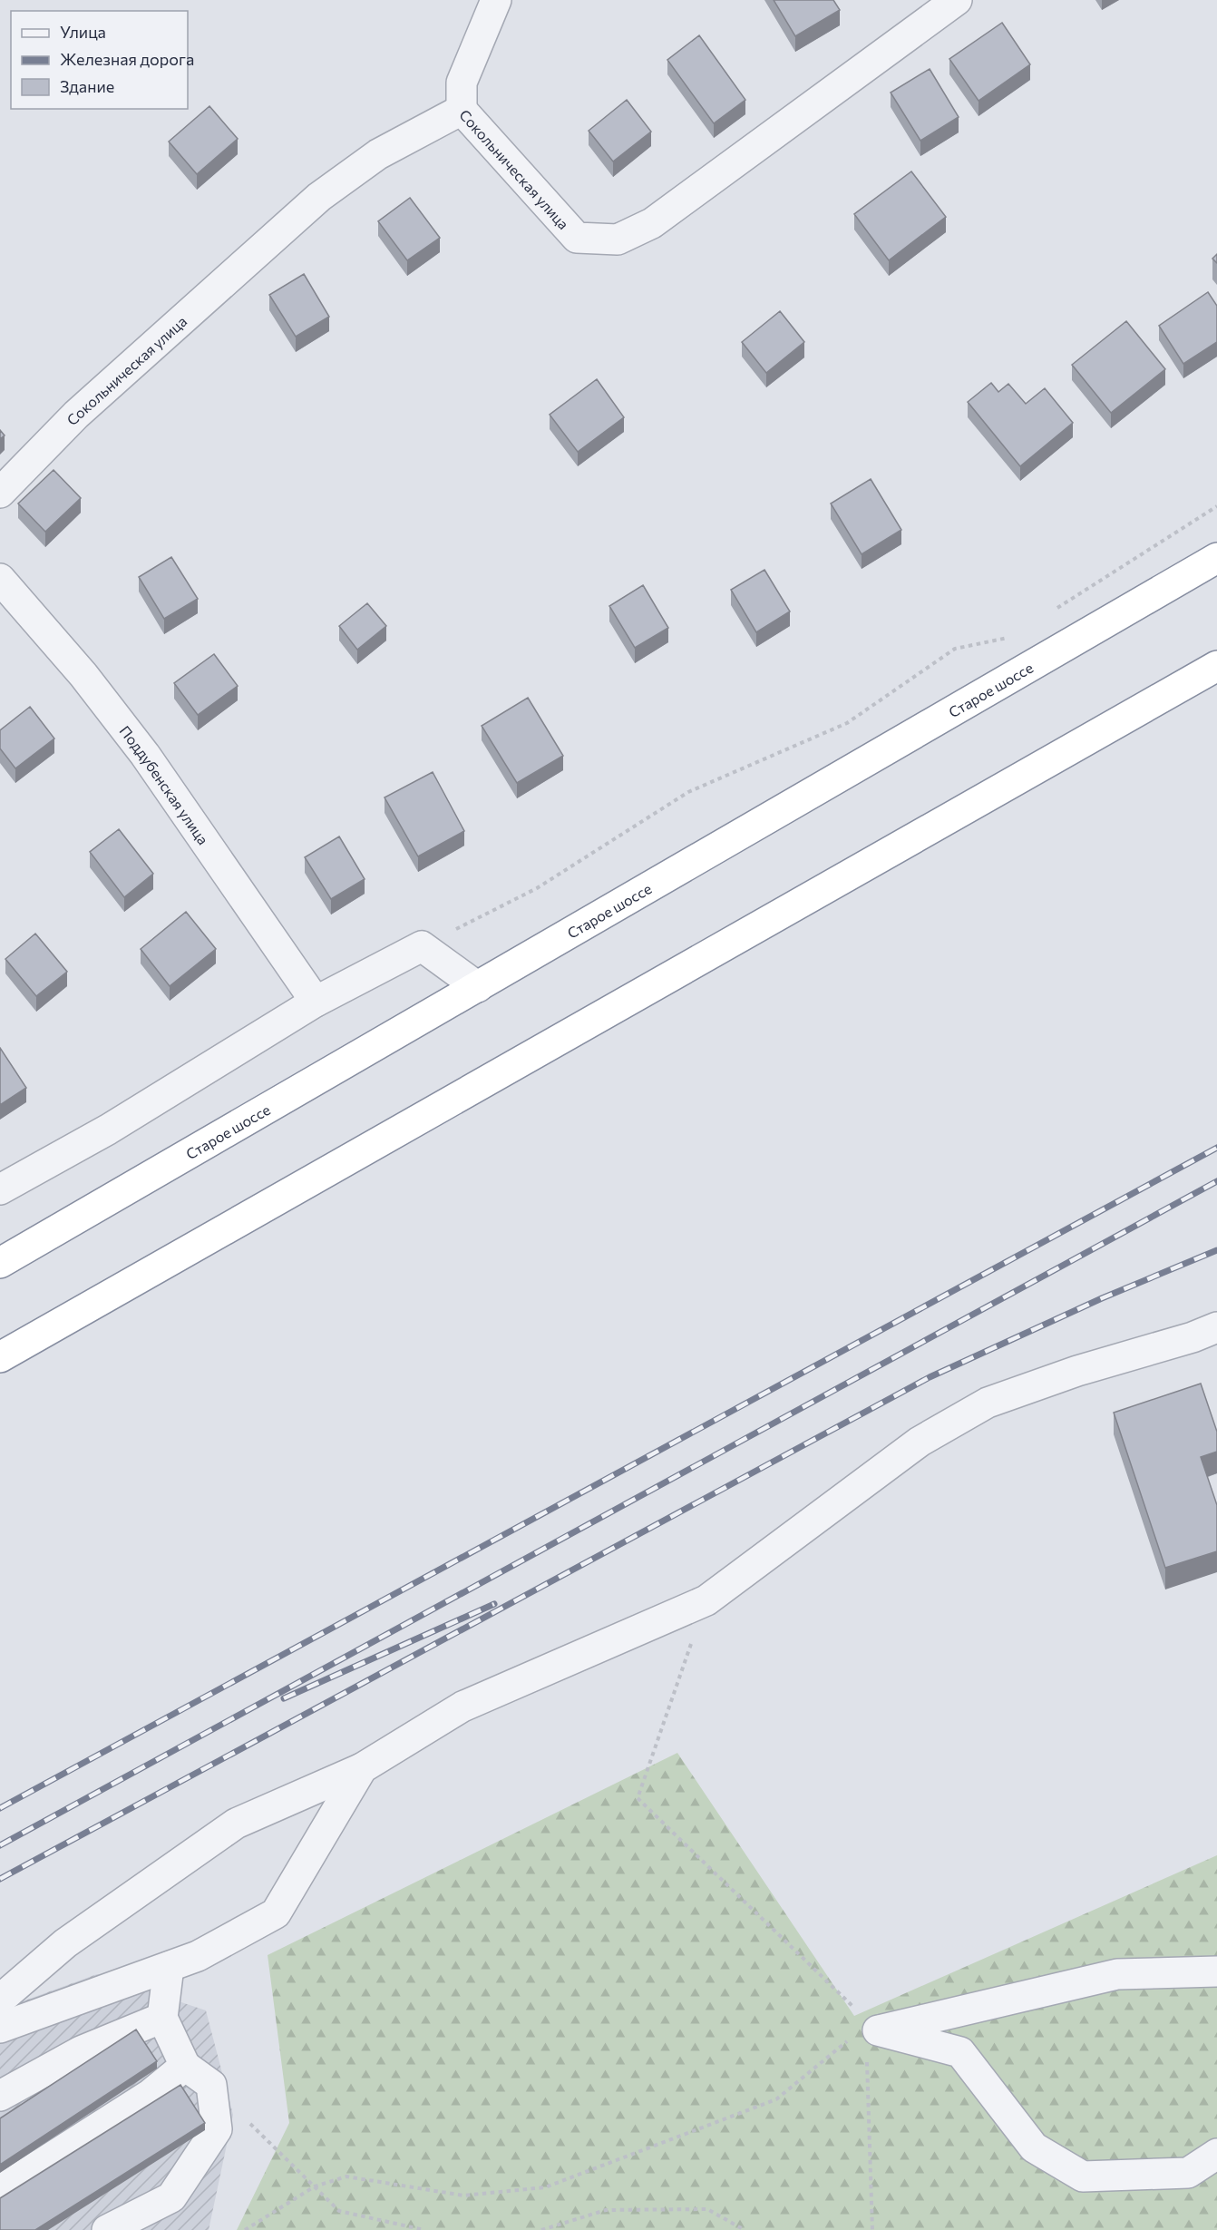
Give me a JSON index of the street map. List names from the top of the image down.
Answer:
{
  "streets": {
    "highway": ["Старое шоссе"],
    "street": ["Сокольническая улица", "Поддубенская улица"]
  },
  "legend": ["Улица", "Железная дорога", "Здание"]
}
